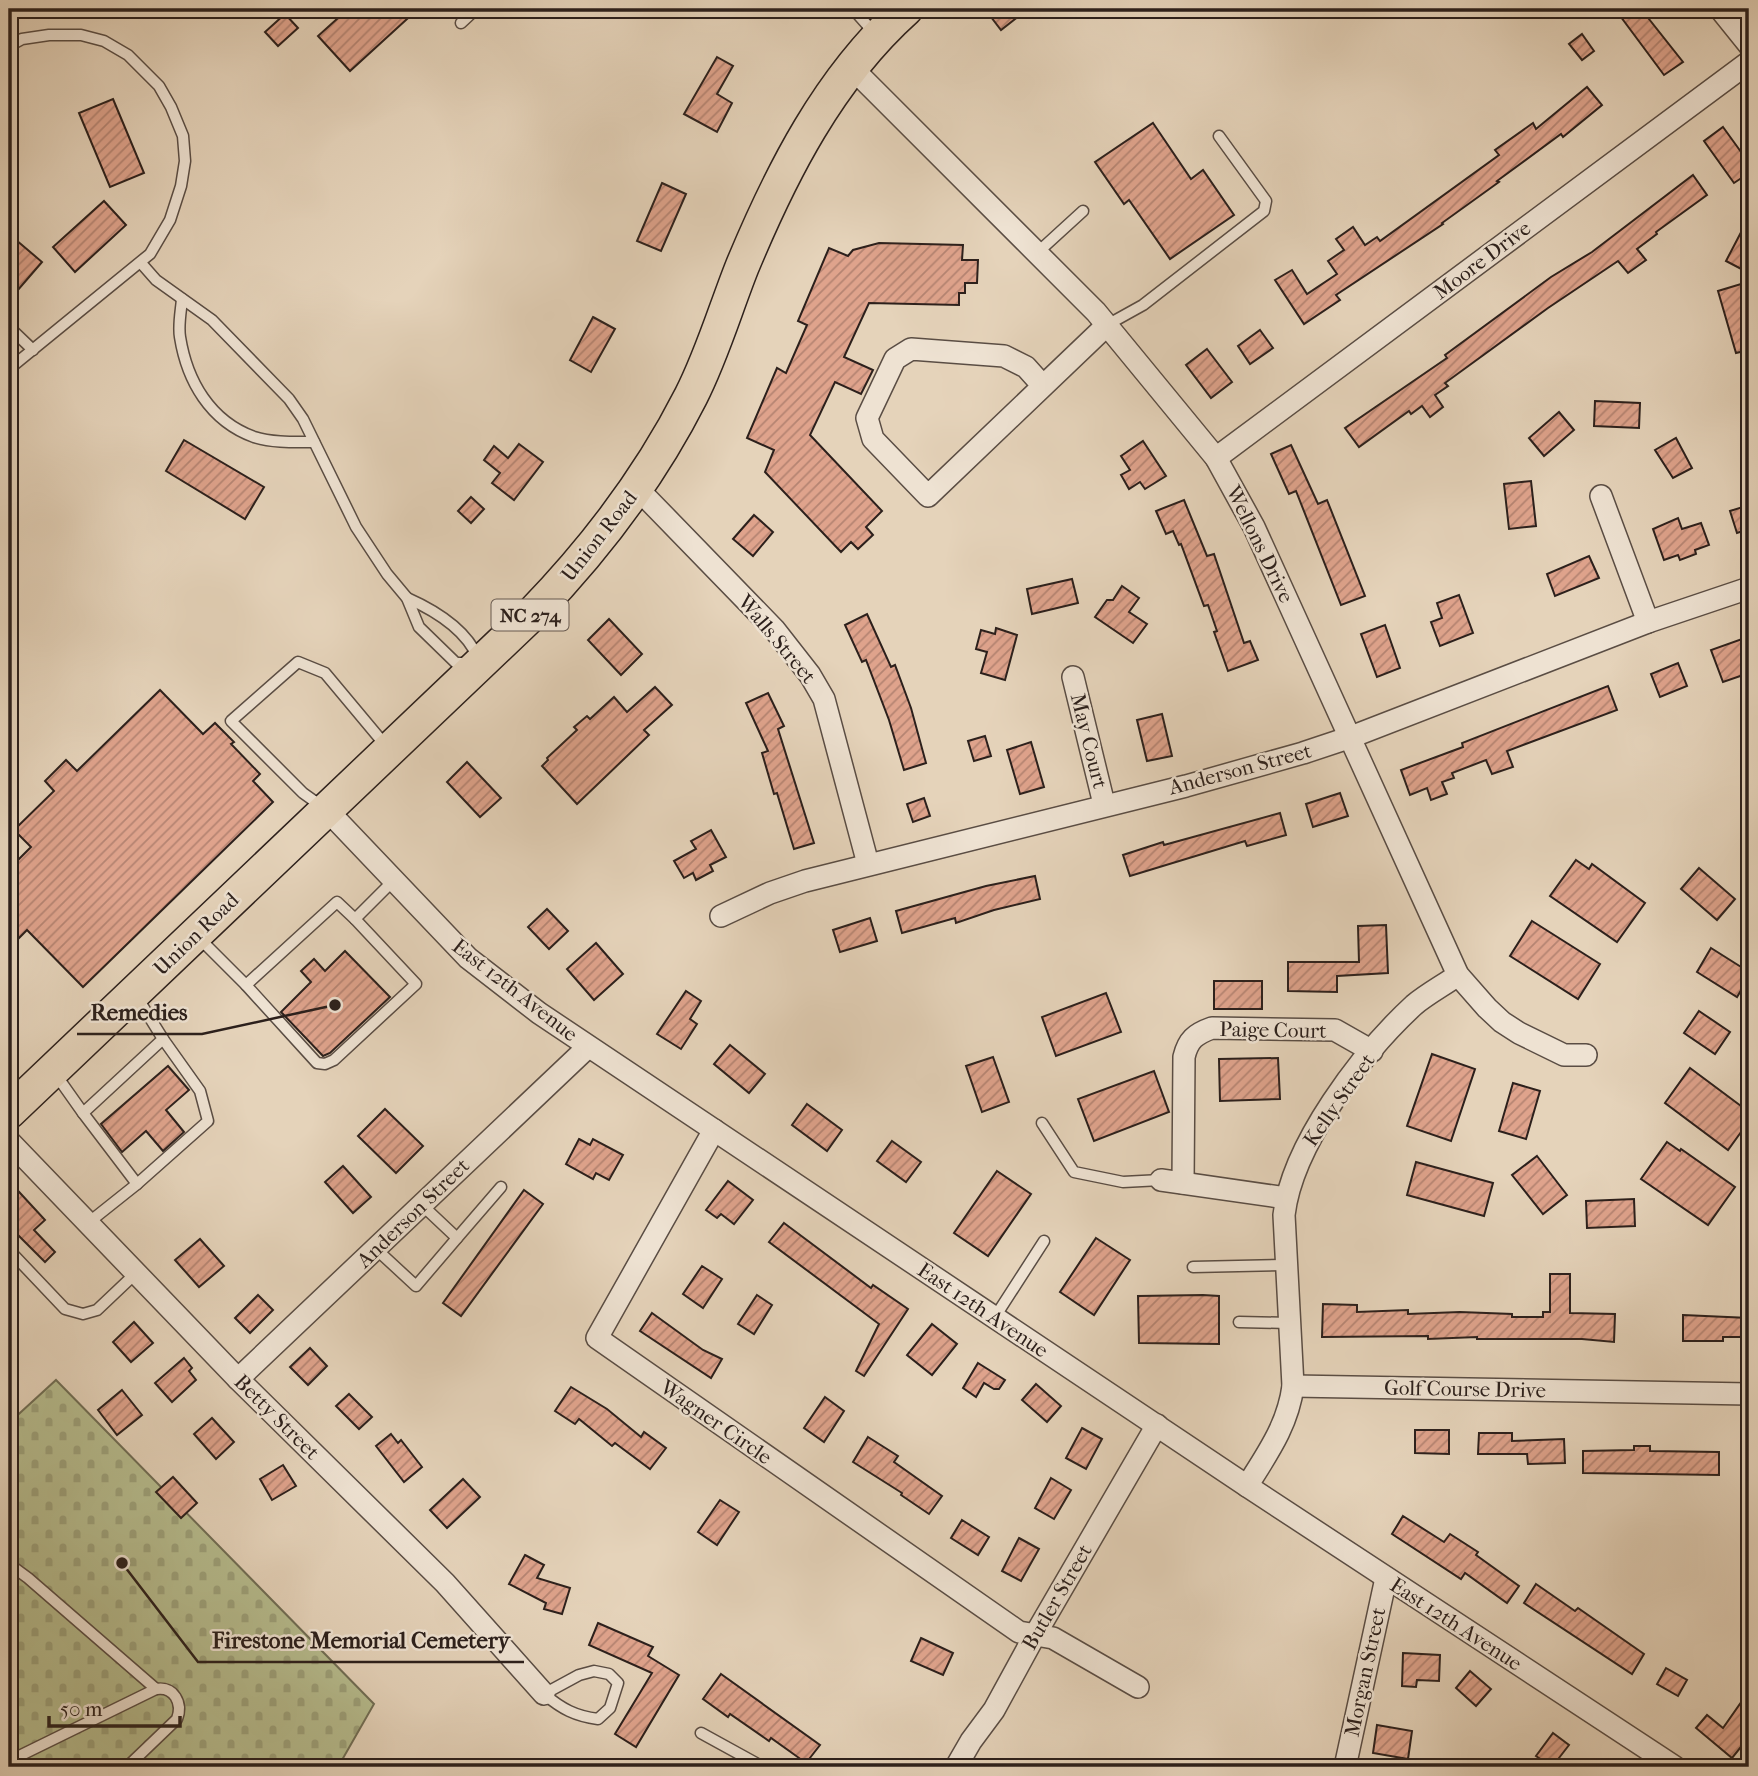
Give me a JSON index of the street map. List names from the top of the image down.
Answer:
{
  "streets": {
    "main road": ["Union Road", "NC 274"],
    "street": [
      "Moore Drive",
      "Wellons Drive",
      "Walls Street",
      "May Court",
      "Anderson Street",
      "East 12th Avenue",
      "Paige Court",
      "Kelly Street",
      "Golf Course Drive",
      "Betty Street",
      "Wagner Circle",
      "Butler Street",
      "Morgan Street"
    ]
  },
  "crossings": [
    ["Moore Drive", "Wellons Drive"],
    ["Union Road", "Wellons Drive"],
    ["Union Road", "Walls Street"],
    ["Union Road", "East 12th Avenue"],
    ["Wellons Drive", "Anderson Street"],
    ["Wellons Drive", "Kelly Street"],
    ["Walls Street", "Anderson Street"],
    ["May Court", "Anderson Street"],
    ["Anderson Street", "East 12th Avenue"],
    ["Anderson Street", "Betty Street"],
    ["East 12th Avenue", "Wagner Circle"],
    ["East 12th Avenue", "Butler Street"],
    ["East 12th Avenue", "Morgan Street"],
    ["Paige Court", "Kelly Street"],
    ["Kelly Street", "Golf Course Drive"],
    ["Wagner Circle", "Butler Street"]
  ],
  "places": ["Remedies", "Firestone Memorial Cemetery"],
  "scale_bar": "50 m"
}
